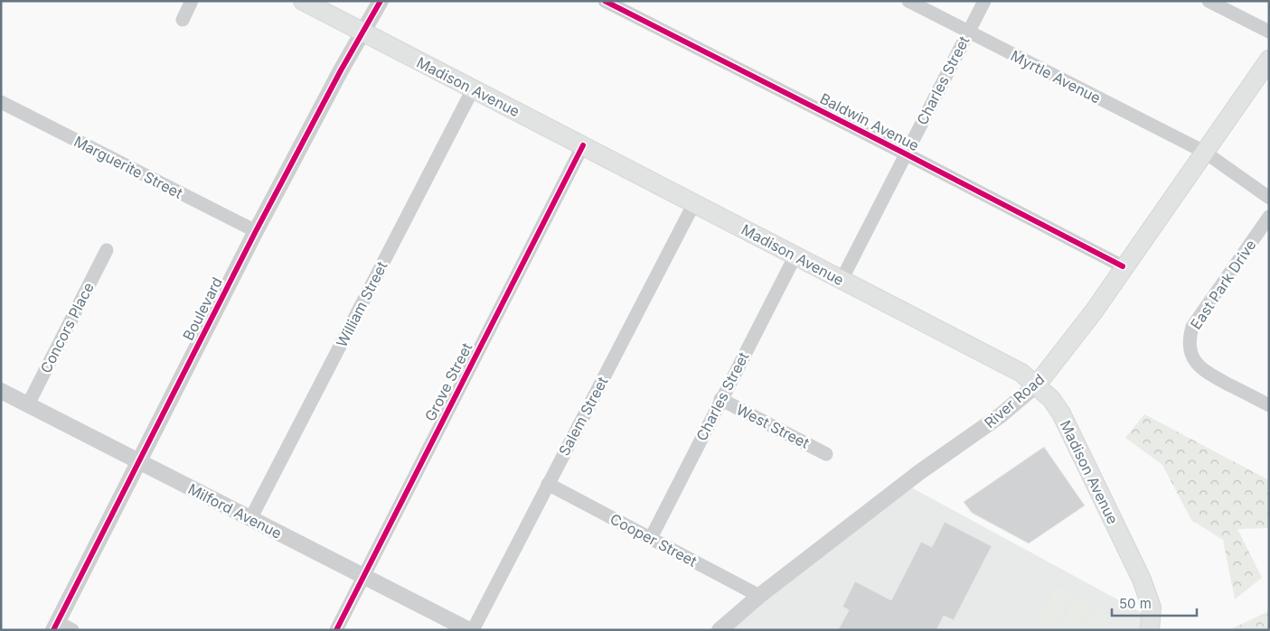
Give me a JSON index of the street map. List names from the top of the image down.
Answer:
{
  "streets": {
    "main road": ["Madison Avenue", "River Road"],
    "street": [
      "Myrtle Avenue",
      "Charles Street",
      "Baldwin Avenue",
      "Marguerite Street",
      "East Park Drive",
      "William Street",
      "Boulevard",
      "Concors Place",
      "Grove Street",
      "Salem Street",
      "West Street",
      "Milford Avenue",
      "Cooper Street"
    ]
  },
  "crossings": [
    ["Myrtle Avenue", "Charles Street"],
    ["Myrtle Avenue", "River Road"],
    ["Charles Street", "Madison Avenue"],
    ["Charles Street", "Baldwin Avenue"],
    ["Charles Street", "West Street"],
    ["Charles Street", "Cooper Street"],
    ["Madison Avenue", "William Street"],
    ["Madison Avenue", "Boulevard"],
    ["Madison Avenue", "Grove Street"],
    ["Madison Avenue", "River Road"],
    ["Madison Avenue", "Salem Street"],
    ["Baldwin Avenue", "River Road"],
    ["Marguerite Street", "Boulevard"],
    ["William Street", "Milford Avenue"],
    ["Boulevard", "Milford Avenue"],
    ["Concors Place", "Milford Avenue"],
    ["Grove Street", "Milford Avenue"],
    ["River Road", "Cooper Street"],
    ["Salem Street", "Milford Avenue"],
    ["Salem Street", "Cooper Street"]
  ],
  "scale_bar": "50 m"
}
